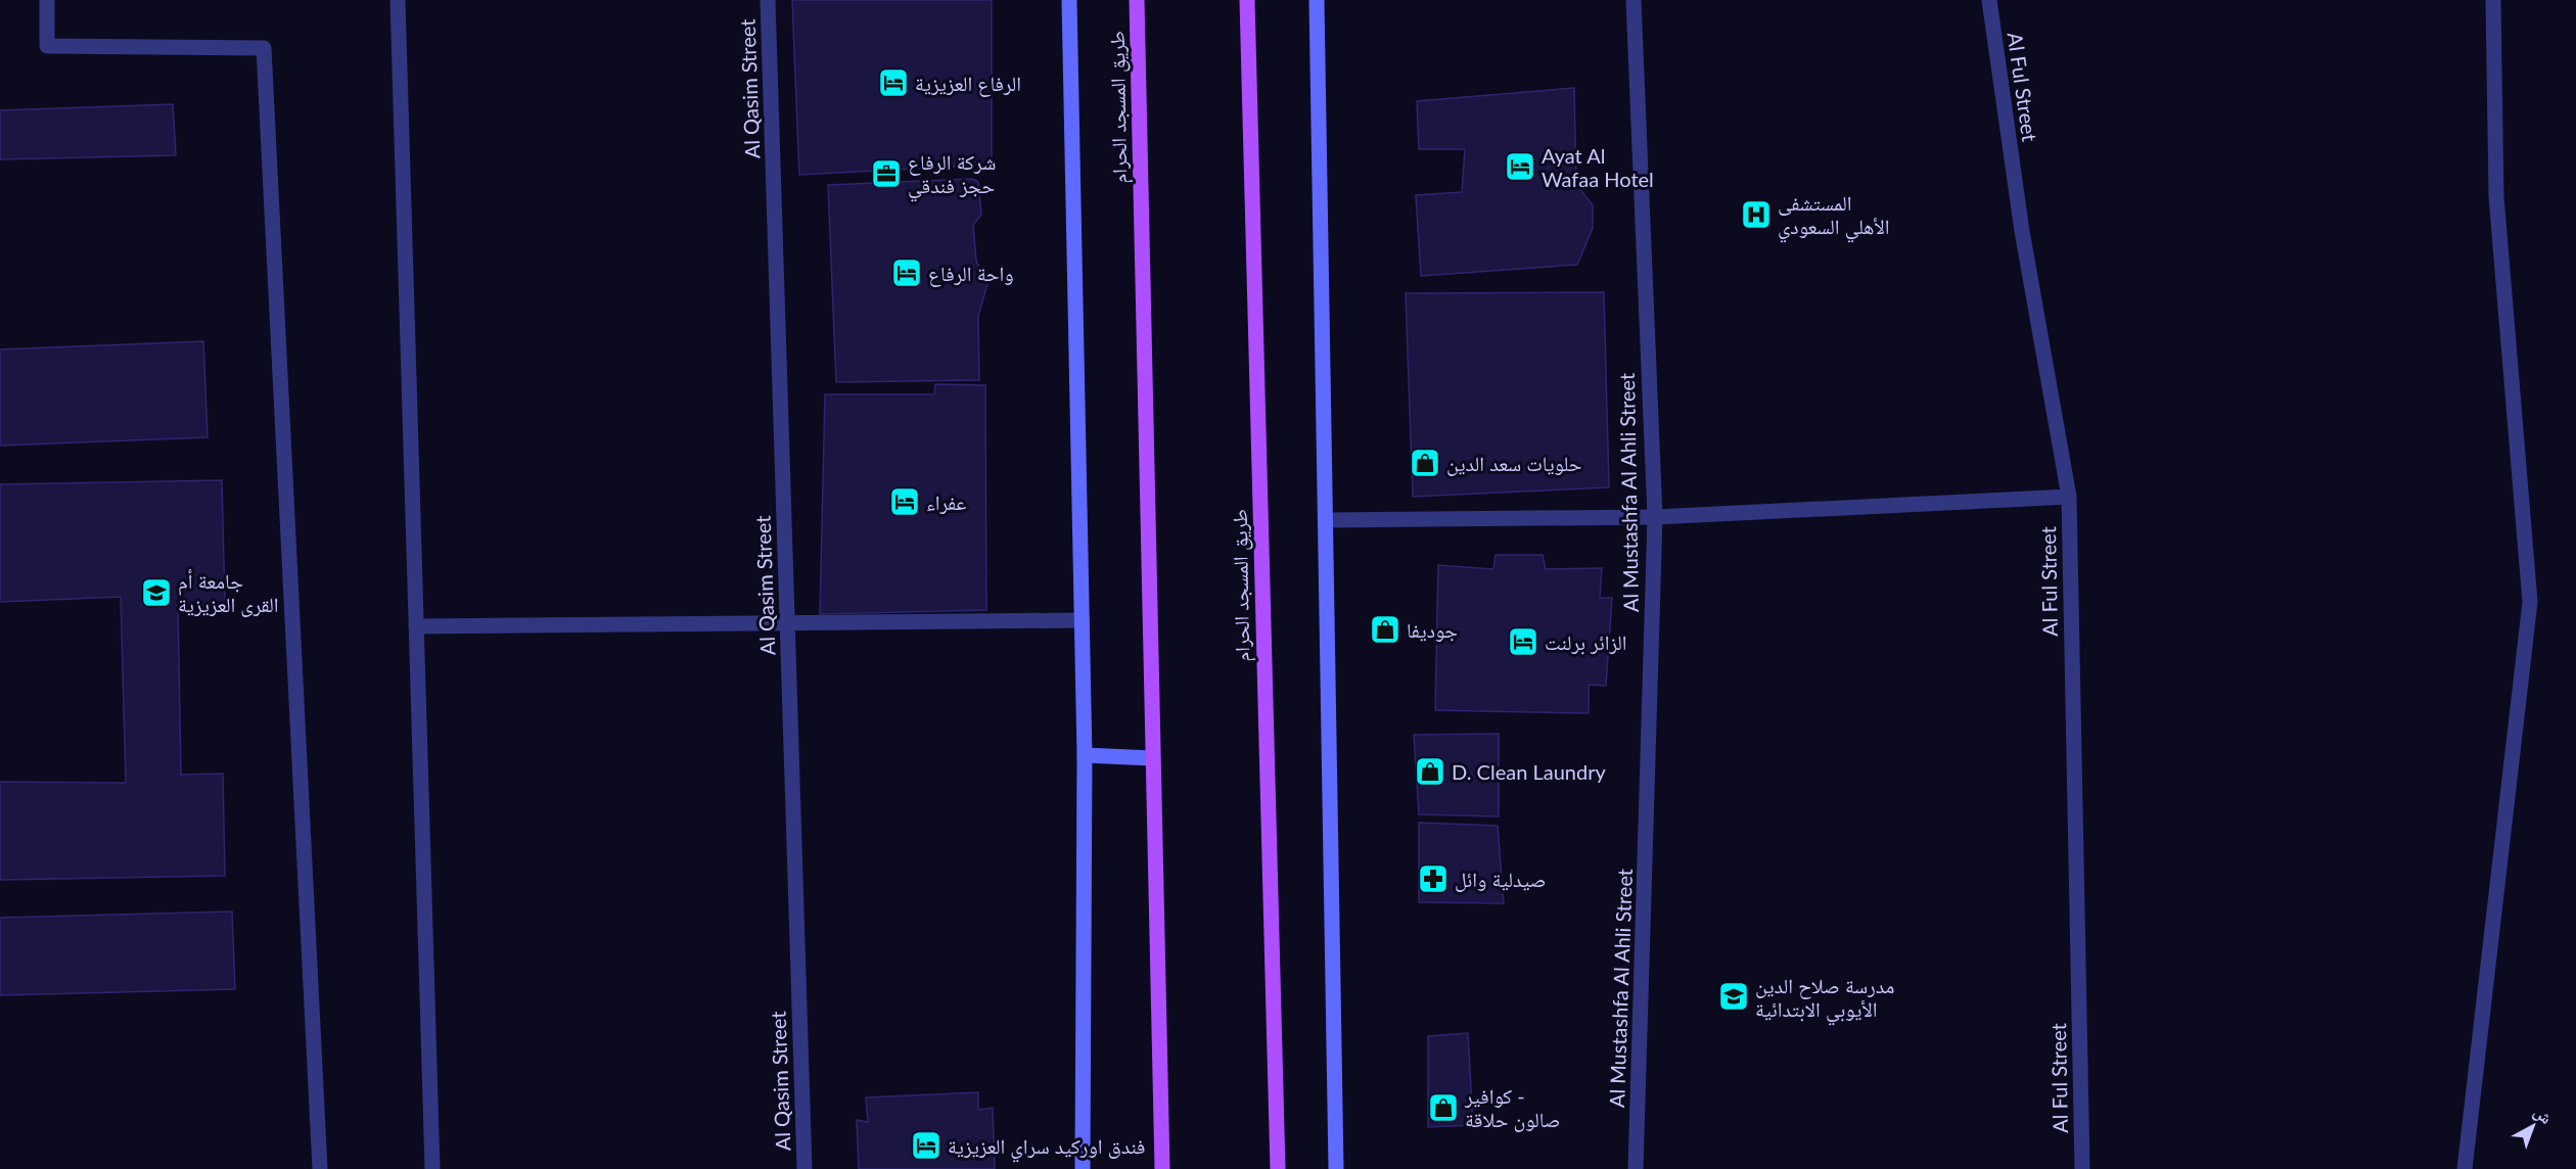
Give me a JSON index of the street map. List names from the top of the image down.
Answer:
{
  "streets": {
    "main road": ["طريق المسجد الحرام"],
    "street": ["Al Ful Street", "Al Qasim Street", "Al Mustashfa Al Ahli Street"]
  },
  "places": {
    "hotel": [
      "الرفاع العزيزية",
      "Ayat Al Wafaa Hotel",
      "واحة الرفاع",
      "عفراء",
      "الزائر برلنت",
      "فندق اوركيد سراي العزيزية"
    ],
    "office": ["شركة الرفاع حجز فندقي"],
    "hospital": ["المستشفى الأهلي السعودي"],
    "shop": [
      "حلويات سعد الدين",
      "جوديفا",
      "D. Clean Laundry",
      "كوافير - صالون حلاقة"
    ],
    "school or university": ["جامعة أم القرى العزيزية", "مدرسة صلاح الدين الأيوبي الابتدائية"],
    "pharmacy": ["صيدلية وائل"]
  },
  "north": "top right"
}
